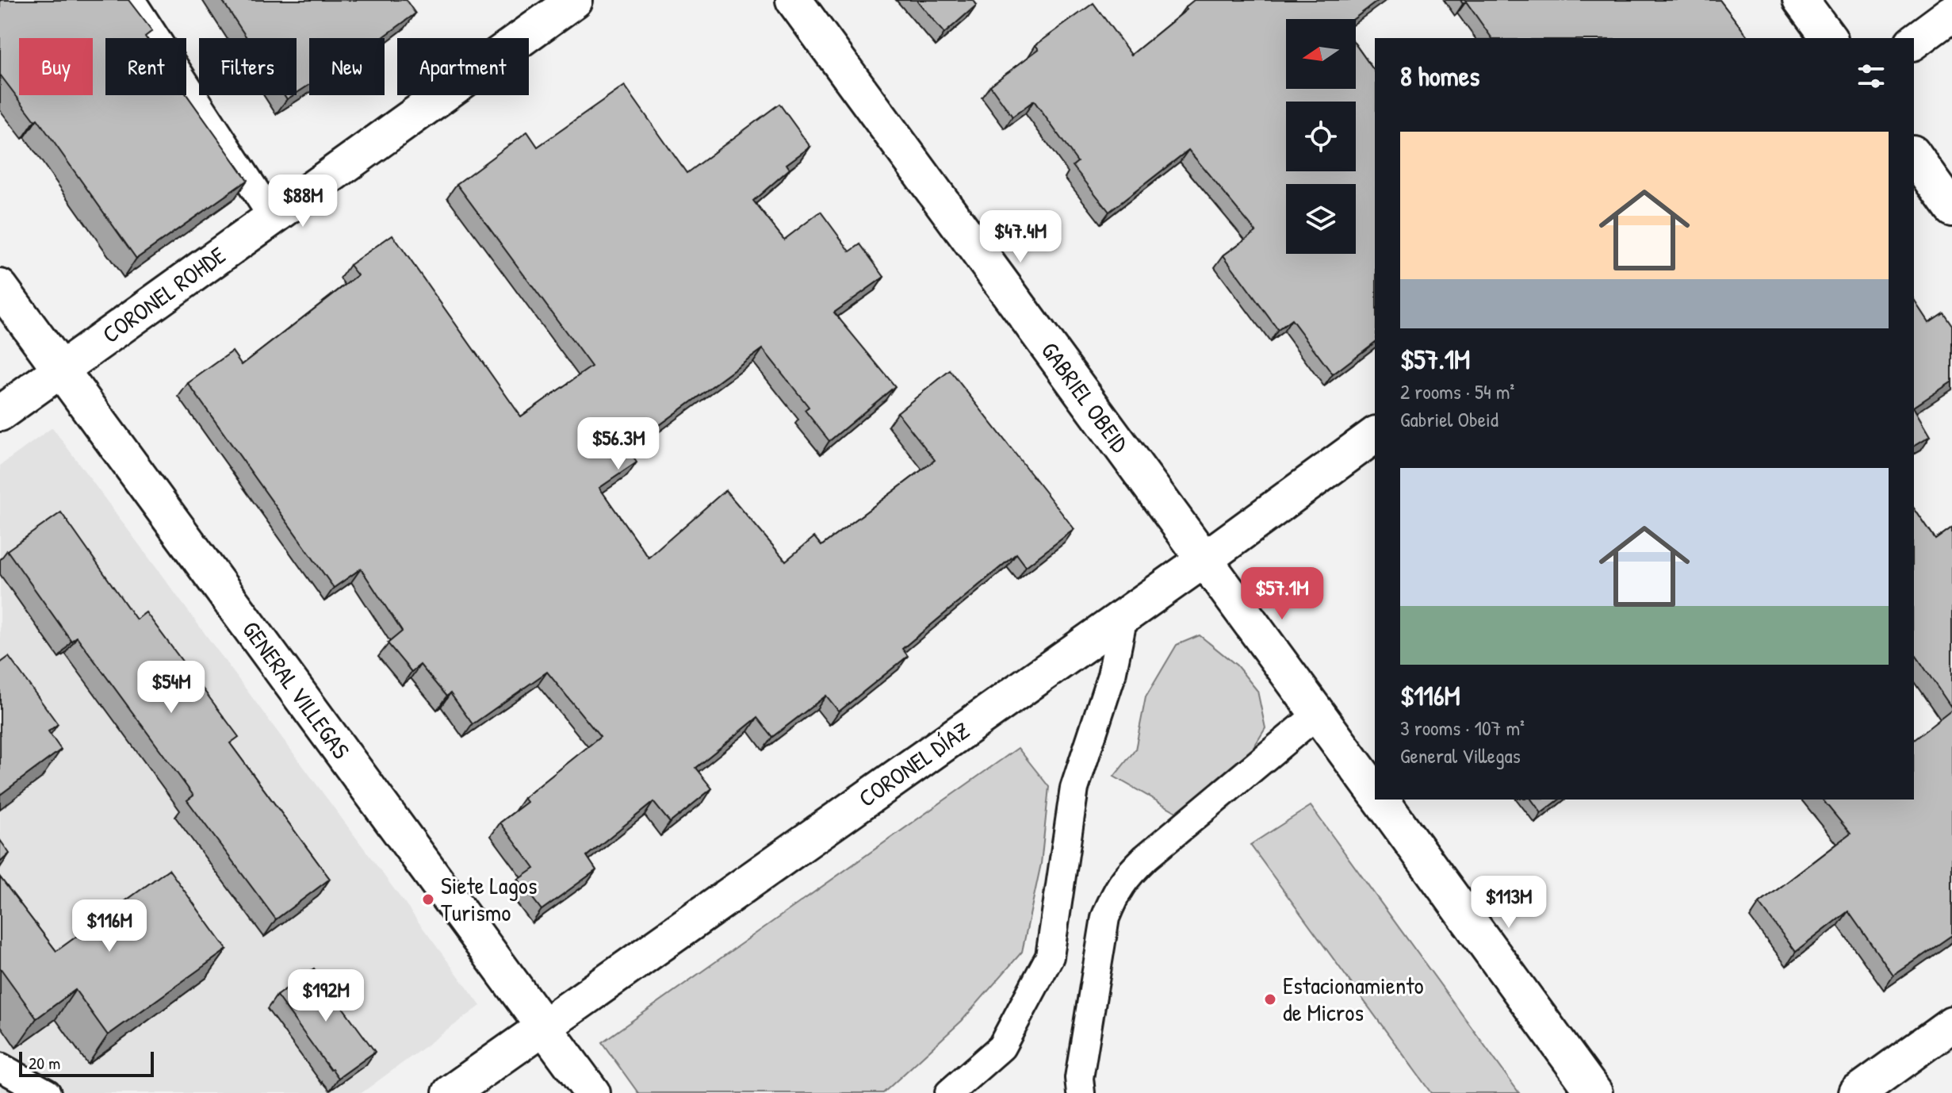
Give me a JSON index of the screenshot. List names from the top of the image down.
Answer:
{
  "streets": {
    "main road": [
      "CORONEL ROHDE",
      "GABRIEL OBEID",
      "GENERAL VILLEGAS",
      "CORONEL DÍAZ"
    ]
  },
  "crossings": [
    ["CORONEL ROHDE", "GENERAL VILLEGAS"],
    ["GABRIEL OBEID", "CORONEL DÍAZ"],
    ["GENERAL VILLEGAS", "CORONEL DÍAZ"]
  ],
  "places": ["Siete Lagos Turismo", "Estacionamiento de Micros"],
  "scale_bar": "20 m",
  "north": "left",
  "page": {
    "chip": [
      "Buy",
      "Rent",
      "Filters",
      "New",
      "Apartment"
    ],
    "heading": "8 homes",
    "list": [
      {
        "name": "$57.1M",
        "note": "2 rooms · 54 m² · Gabriel Obeid"
      },
      {
        "name": "$116M",
        "note": "3 rooms · 107 m² · General Villegas"
      }
    ],
    "price": [
      "$88M",
      "$47.4M",
      "$56.3M",
      "$57.1M",
      "$54M",
      "$113M",
      "$116M",
      "$192M"
    ],
    "scale": "20 m"
  }
}
